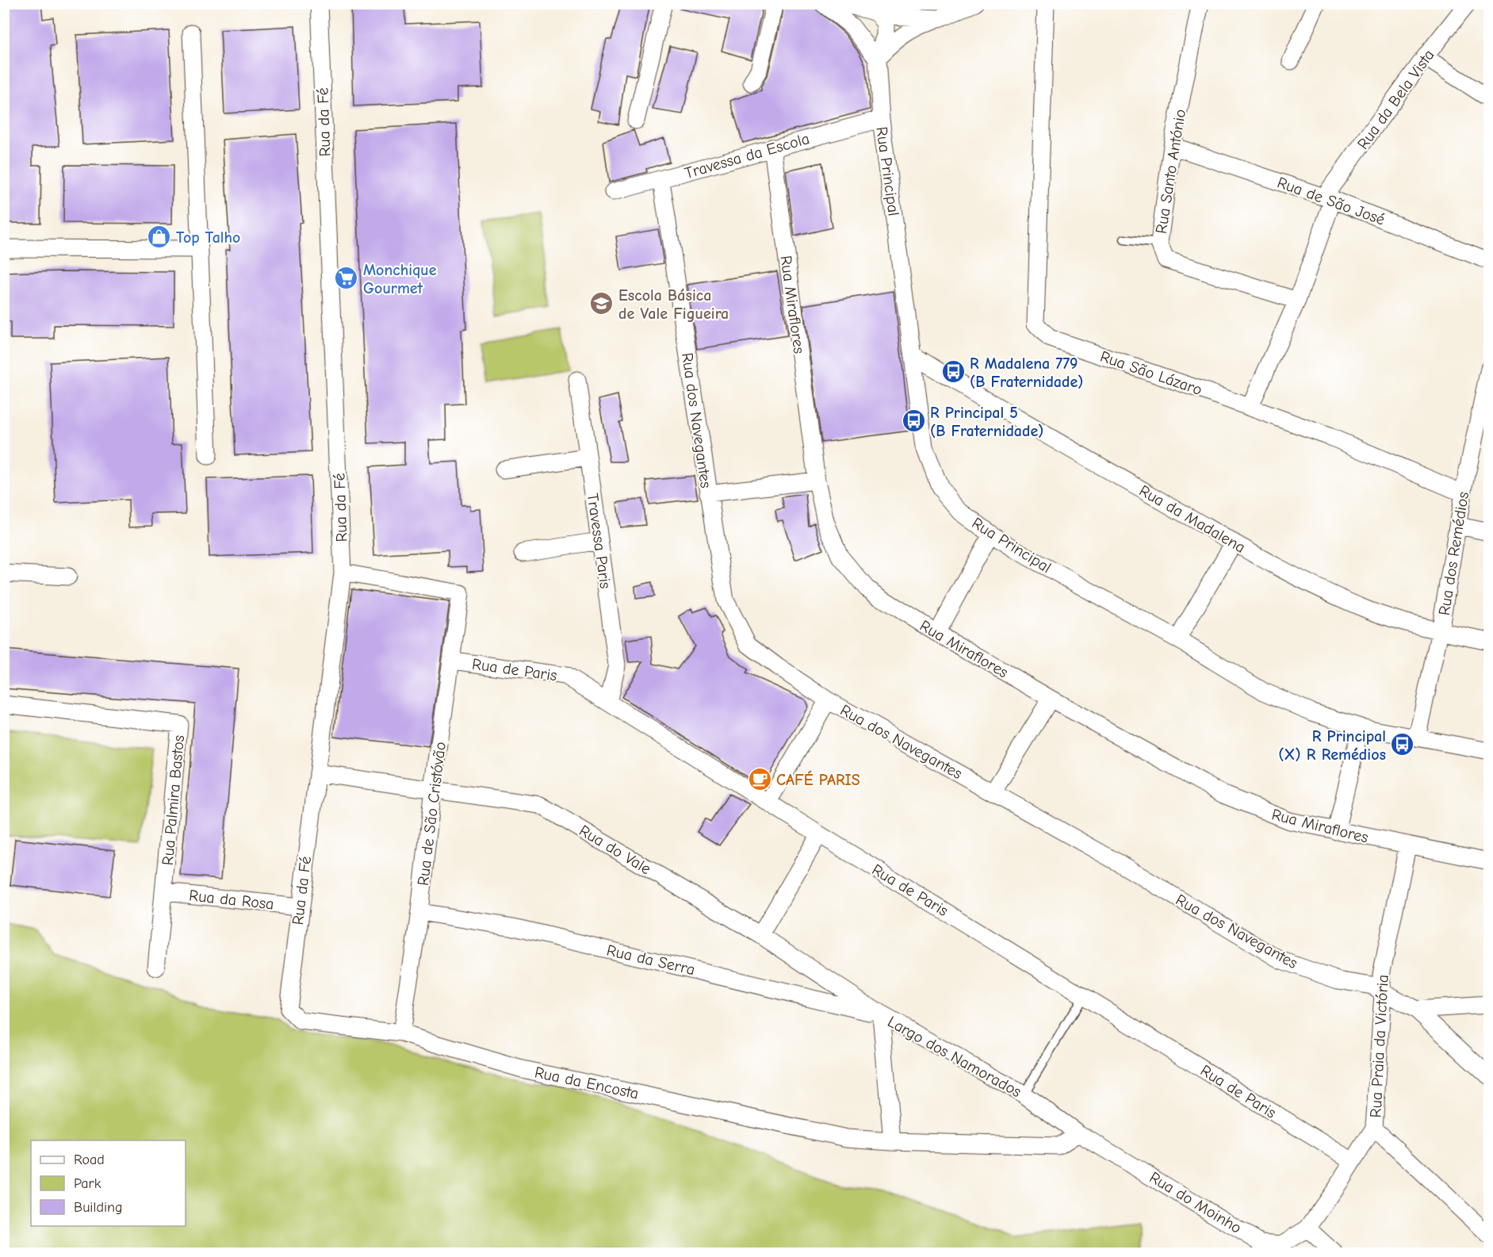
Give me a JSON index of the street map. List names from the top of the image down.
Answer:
{
  "streets": {
    "street": [
      "Rua da Bela Vista",
      "Rua da Fé",
      "Travessa da Escola",
      "Rua Principal",
      "Rua Santo António",
      "Rua de São José",
      "Rua Miraflores",
      "Rua São Lázaro",
      "Rua dos Navegantes",
      "Rua da Madalena",
      "Travessa Paris",
      "Rua dos Remédios",
      "Rua de Paris",
      "Rua Palmira Bastos",
      "Rua de São Cristóvão",
      "Rua do Vale",
      "Rua da Rosa",
      "Rua da Serra",
      "Rua Praia da Victória",
      "Largo dos Namorados",
      "Rua da Encosta",
      "Rua do Moinho"
    ]
  },
  "crossings": [
    ["Rua da Bela Vista", "Rua Santo António"],
    ["Rua da Bela Vista", "Rua de São José"],
    ["Rua da Bela Vista", "Rua São Lázaro"],
    ["Rua da Fé", "Rua de São Cristóvão"],
    ["Rua da Fé", "Rua do Vale"],
    ["Rua da Fé", "Rua da Rosa"],
    ["Rua da Fé", "Rua da Encosta"],
    ["Travessa da Escola", "Rua Principal"],
    ["Travessa da Escola", "Rua Miraflores"],
    ["Travessa da Escola", "Rua dos Navegantes"],
    ["Rua Principal", "Rua da Madalena"],
    ["Rua Principal", "Rua dos Remédios"],
    ["Rua Santo António", "Rua de São José"],
    ["Rua Miraflores", "Rua Praia da Victória"],
    ["Rua São Lázaro", "Rua dos Remédios"],
    ["Rua dos Navegantes", "Rua Praia da Victória"],
    ["Rua da Madalena", "Rua dos Remédios"],
    ["Travessa Paris", "Rua de Paris"],
    ["Rua de Paris", "Rua de São Cristóvão"],
    ["Rua de Paris", "Rua Praia da Victória"],
    ["Rua Palmira Bastos", "Rua da Rosa"],
    ["Rua de São Cristóvão", "Rua do Vale"],
    ["Rua de São Cristóvão", "Rua da Serra"],
    ["Rua de São Cristóvão", "Rua da Encosta"],
    ["Rua do Vale", "Rua da Serra"],
    ["Rua do Vale", "Largo dos Namorados"],
    ["Rua da Serra", "Largo dos Namorados"],
    ["Rua Praia da Victória", "Rua do Moinho"],
    ["Largo dos Namorados", "Rua da Encosta"],
    ["Largo dos Namorados", "Rua do Moinho"]
  ],
  "places": {
    "shop": ["Top Talho"],
    "supermarket": ["Monchique Gourmet"],
    "school or university": ["Escola Básica de Vale Figueira"],
    "bus stop": ["R Madalena 779 (B Fraternidade)", "R Principal 5 (B Fraternidade)", "R Principal (X) R Remédios"],
    "cafe": ["CAFÉ PARIS"]
  },
  "legend": ["Road", "Park", "Building"]
}
